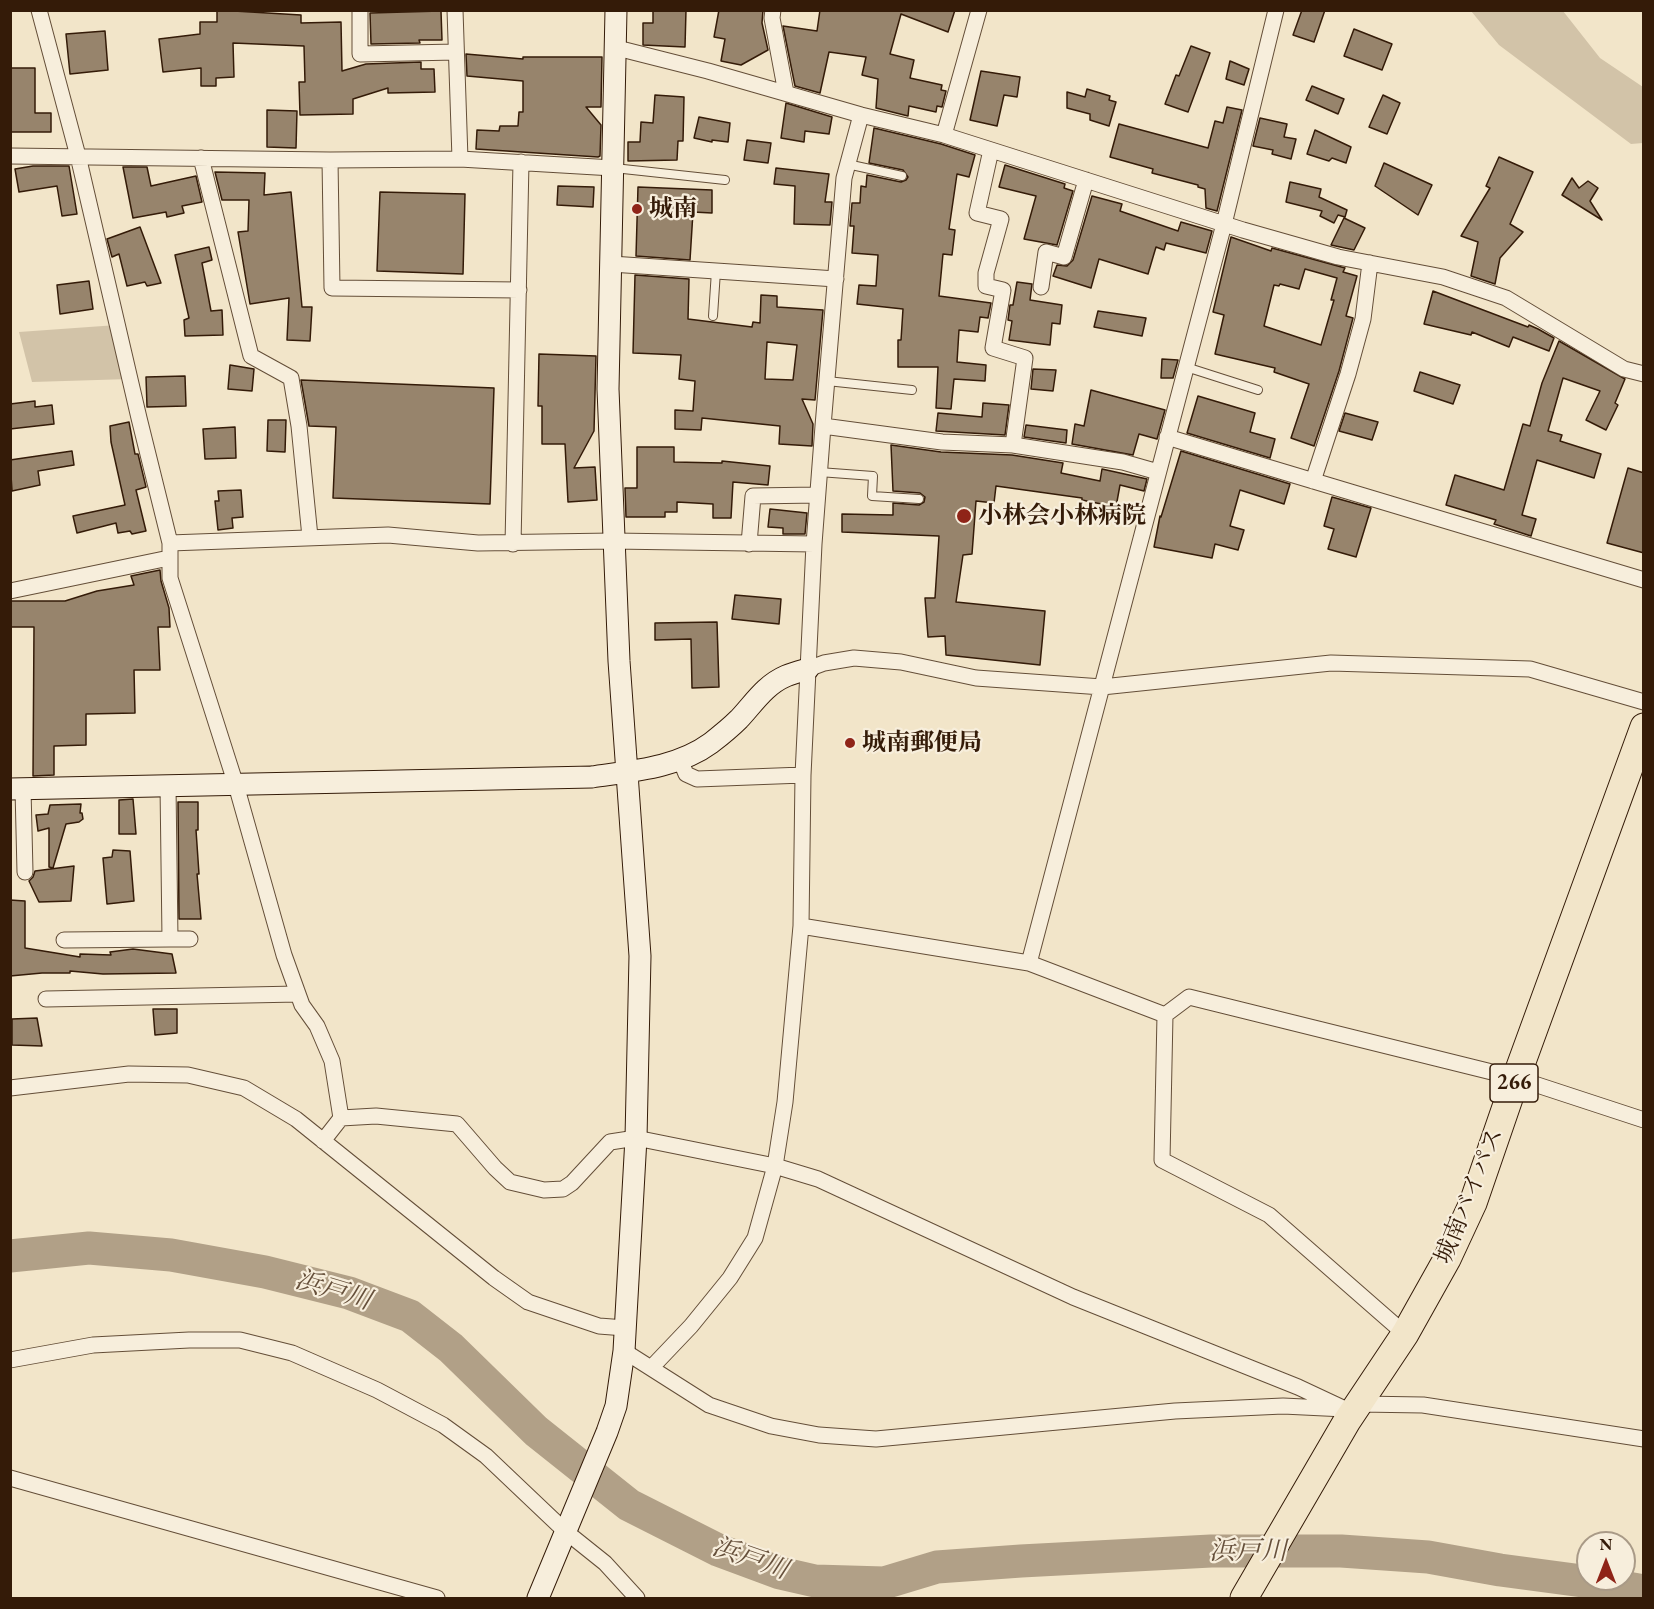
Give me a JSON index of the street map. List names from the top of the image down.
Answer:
{
  "streets": {
    "highway": ["266", "城南バイパス"]
  },
  "water": ["浜戸川"],
  "places": ["城南", "小林会小林病院", "城南郵便局"],
  "north": "top"
}
